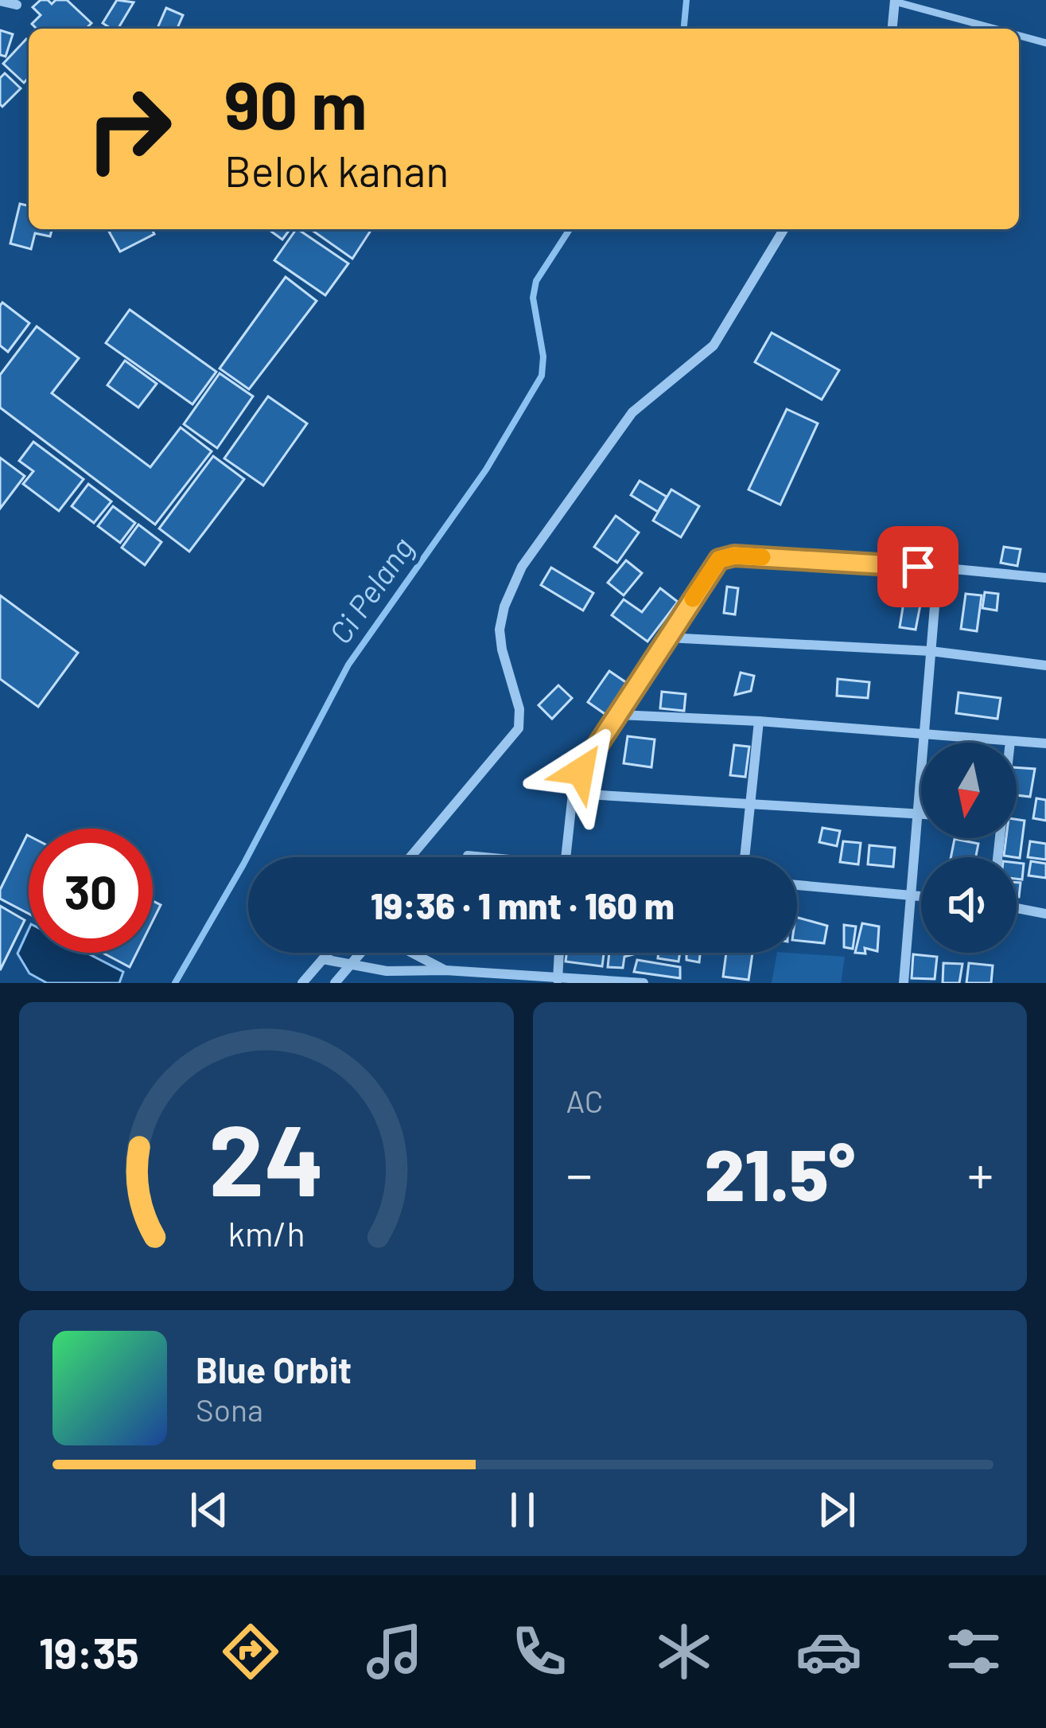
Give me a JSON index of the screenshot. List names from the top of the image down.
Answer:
{
  "water": ["Ci Pelang"],
  "north": "bottom",
  "page": {
    "turn": ["90 m", "Belok kanan"],
    "limit": "30",
    "trip": "19:36 · 1 mnt · 160 m",
    "tile": "AC",
    "heat": ["−", "21.5°", "+"],
    "song": ["Blue Orbit", "Sona"],
    "tabs": "19:35",
    "gauge": ["24", "km/h"]
  }
}
